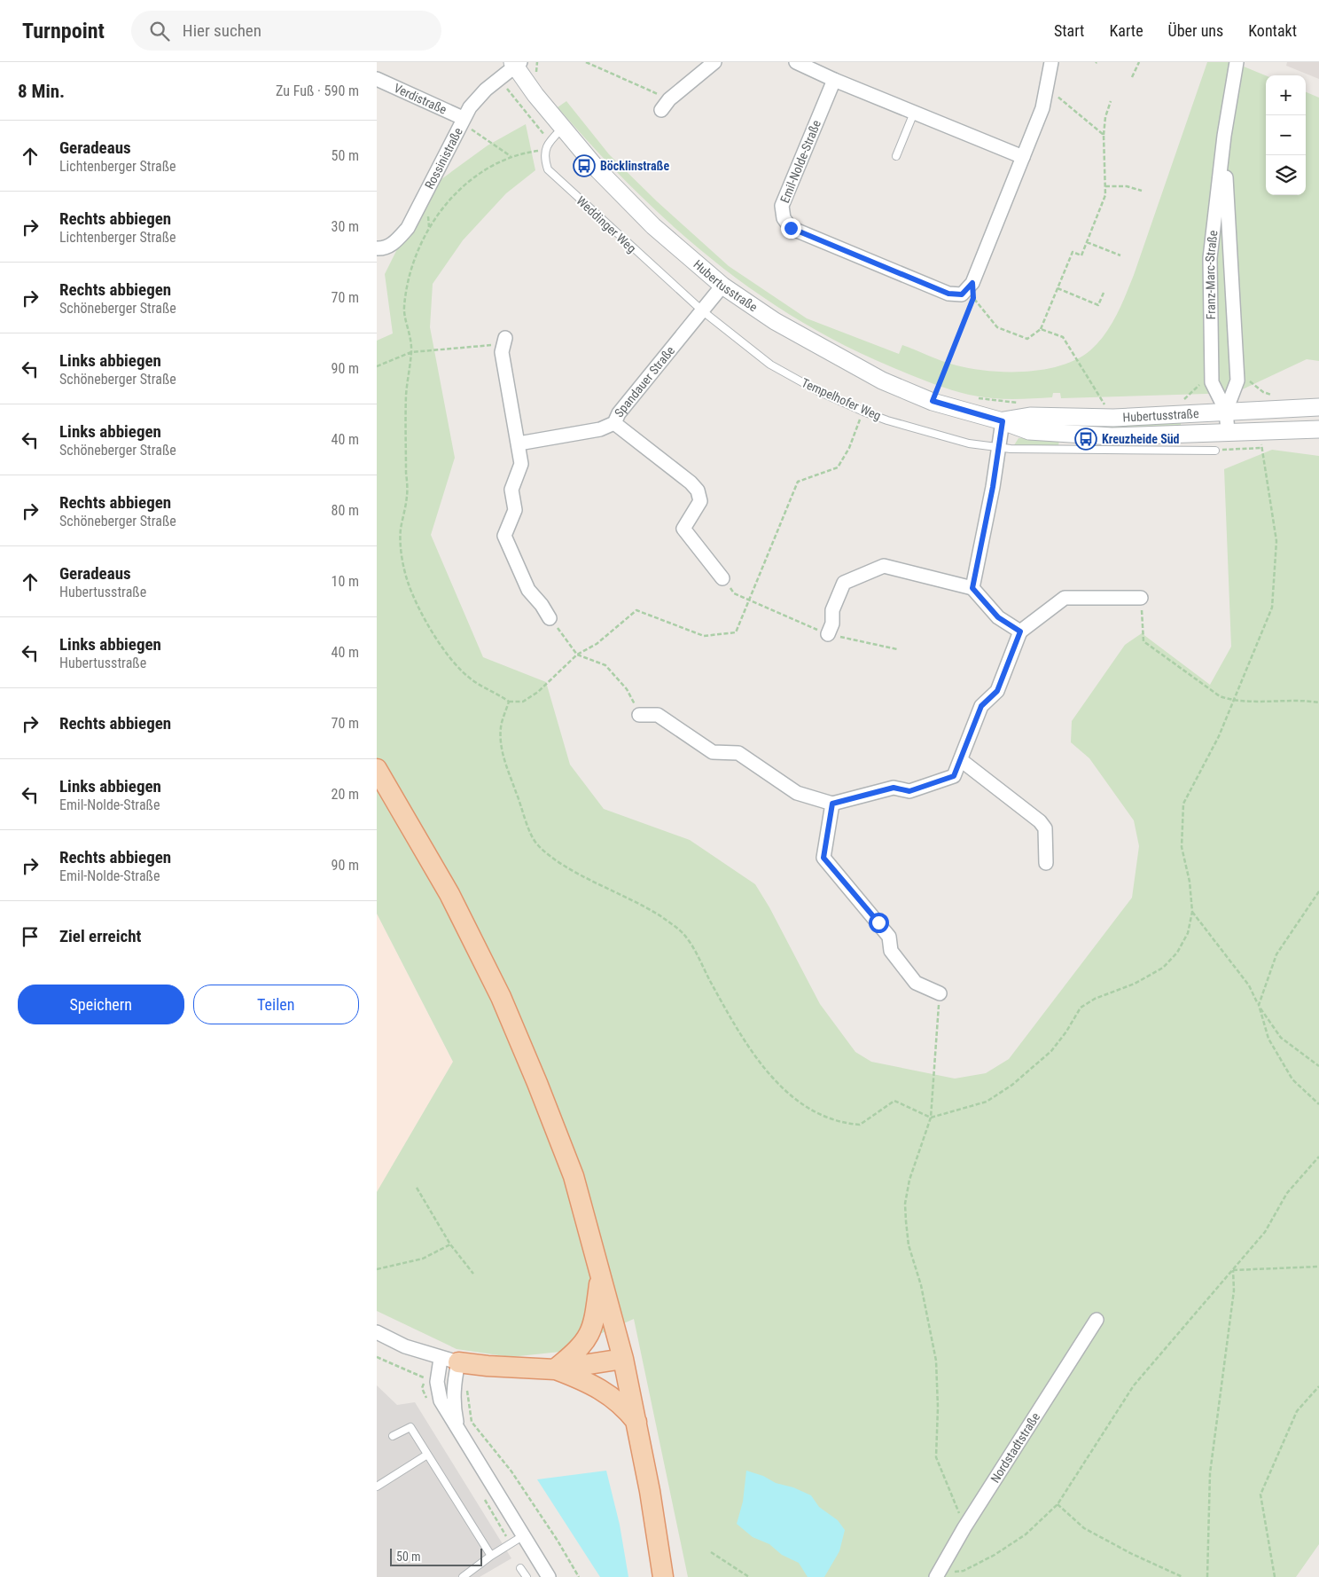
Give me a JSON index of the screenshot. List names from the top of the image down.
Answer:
{
  "streets": {
    "street": [
      "Verdistraße",
      "Rossinistraße",
      "Emil-Nolde-Straße",
      "Franz-Marc-Straße",
      "Hubertusstraße",
      "Spandauer Straße",
      "Nordstadtstraße"
    ],
    "lane": ["Weddinger Weg", "Tempelhofer Weg"]
  },
  "crossings": [
    ["Verdistraße", "Rossinistraße"],
    ["Rossinistraße", "Hubertusstraße"],
    ["Weddinger Weg", "Spandauer Straße"],
    ["Weddinger Weg", "Tempelhofer Weg"],
    ["Franz-Marc-Straße", "Hubertusstraße"],
    ["Hubertusstraße", "Spandauer Straße"],
    ["Hubertusstraße", "Tempelhofer Weg"],
    ["Spandauer Straße", "Tempelhofer Weg"]
  ],
  "places": {
    "bus stop": ["Böcklinstraße", "Kreuzheide Süd"]
  },
  "scale_bar": "50 m",
  "page": {
    "header": "Turnpoint",
    "search": "Hier suchen",
    "nav": [
      "Start",
      "Karte",
      "Über uns",
      "Kontakt"
    ],
    "heading": ["8 Min.", "Zu Fuß · 590 m"],
    "map_buttons": ["+", "−"],
    "list": [
      ["Geradeaus", "Lichtenberger Straße", "50 m"],
      ["Rechts abbiegen", "Lichtenberger Straße", "30 m"],
      ["Rechts abbiegen", "Schöneberger Straße", "70 m"],
      ["Links abbiegen", "Schöneberger Straße", "90 m"],
      ["Links abbiegen", "Schöneberger Straße", "40 m"],
      ["Rechts abbiegen", "Schöneberger Straße", "80 m"],
      ["Geradeaus", "Hubertusstraße", "10 m"],
      ["Links abbiegen", "Hubertusstraße", "40 m"],
      ["Rechts abbiegen", "70 m"],
      ["Links abbiegen", "Emil-Nolde-Straße", "20 m"],
      ["Rechts abbiegen", "Emil-Nolde-Straße", "90 m"],
      "Ziel erreicht"
    ],
    "buttons": ["Speichern", "Teilen"],
    "scale": "50 m"
  }
}
